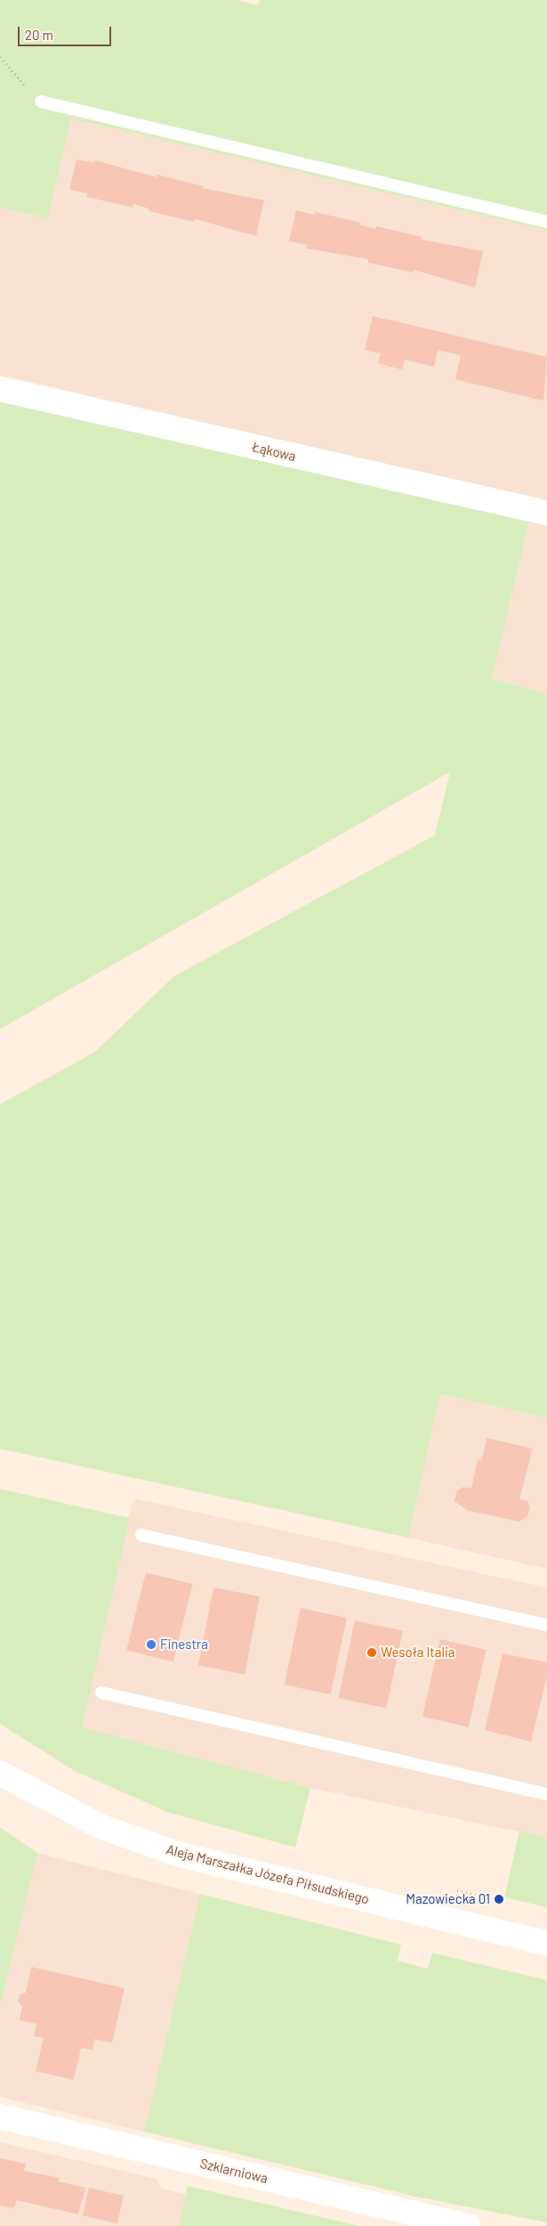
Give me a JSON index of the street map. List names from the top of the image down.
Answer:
{
  "streets": {
    "street": ["Łąkowa", "Aleja Marszałka Józefa Piłsudskiego", "Szklarniowa"]
  },
  "places": ["Finestra", "Wesoła Italia", "Mazowiecka 01"],
  "scale_bar": "20 m"
}
